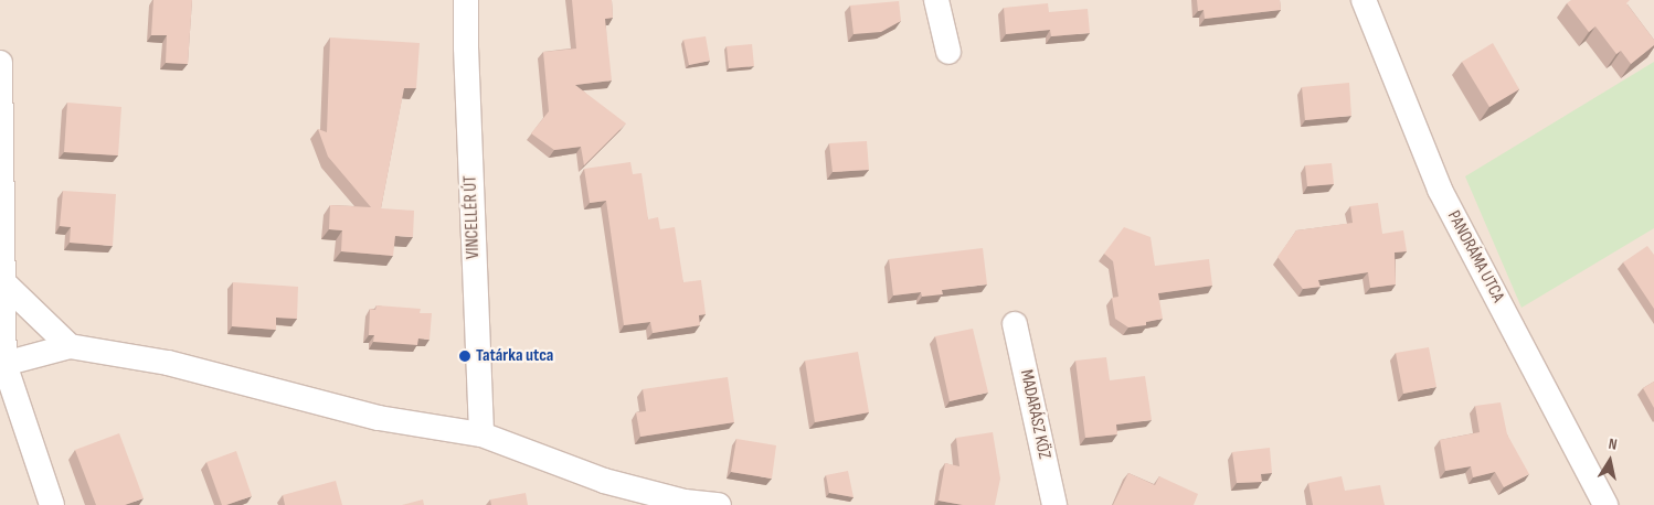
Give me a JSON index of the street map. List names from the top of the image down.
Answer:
{
  "streets": {
    "street": ["VINCELLÉR ÚT", "PANORÁMA UTCA", "MADARÁSZ KÖZ"]
  },
  "places": ["Tatárka utca"],
  "north": "top"
}
